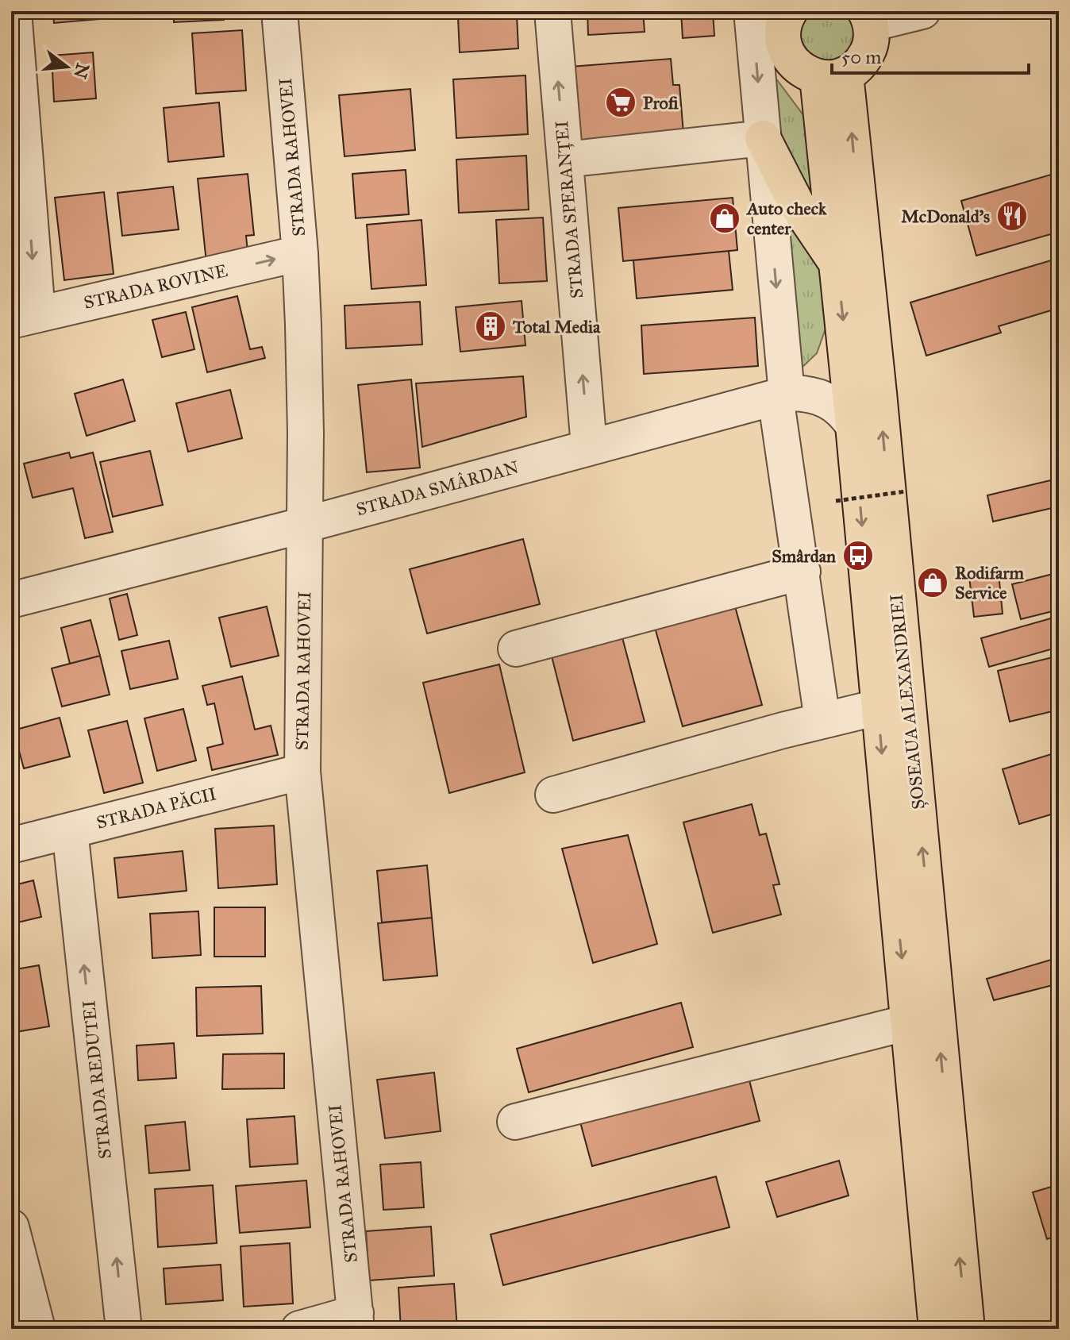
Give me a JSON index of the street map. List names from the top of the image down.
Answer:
{
  "streets": {
    "main road": ["ȘOSEAUA ALEXANDRIEI"],
    "street": [
      "STRADA RAHOVEI",
      "STRADA SPERANȚEI",
      "STRADA ROVINE",
      "STRADA SMÂRDAN",
      "STRADA PĂCII",
      "STRADA REDUTEI"
    ]
  },
  "crossings": [
    ["STRADA RAHOVEI", "STRADA ROVINE"],
    ["STRADA RAHOVEI", "STRADA SMÂRDAN"],
    ["STRADA RAHOVEI", "STRADA PĂCII"],
    ["STRADA SPERANȚEI", "STRADA SMÂRDAN"],
    ["STRADA SMÂRDAN", "ȘOSEAUA ALEXANDRIEI"],
    ["STRADA PĂCII", "STRADA REDUTEI"]
  ],
  "one_way": ["STRADA ROVINE", "STRADA REDUTEI"],
  "places": {
    "supermarket": ["Profi"],
    "restaurant": ["McDonald's"],
    "shop": ["Auto check center", "Rodifarm Service"],
    "building": ["Total Media"],
    "bus stop": ["Smârdan"]
  },
  "scale_bar": "50 m",
  "north": "right"
}
